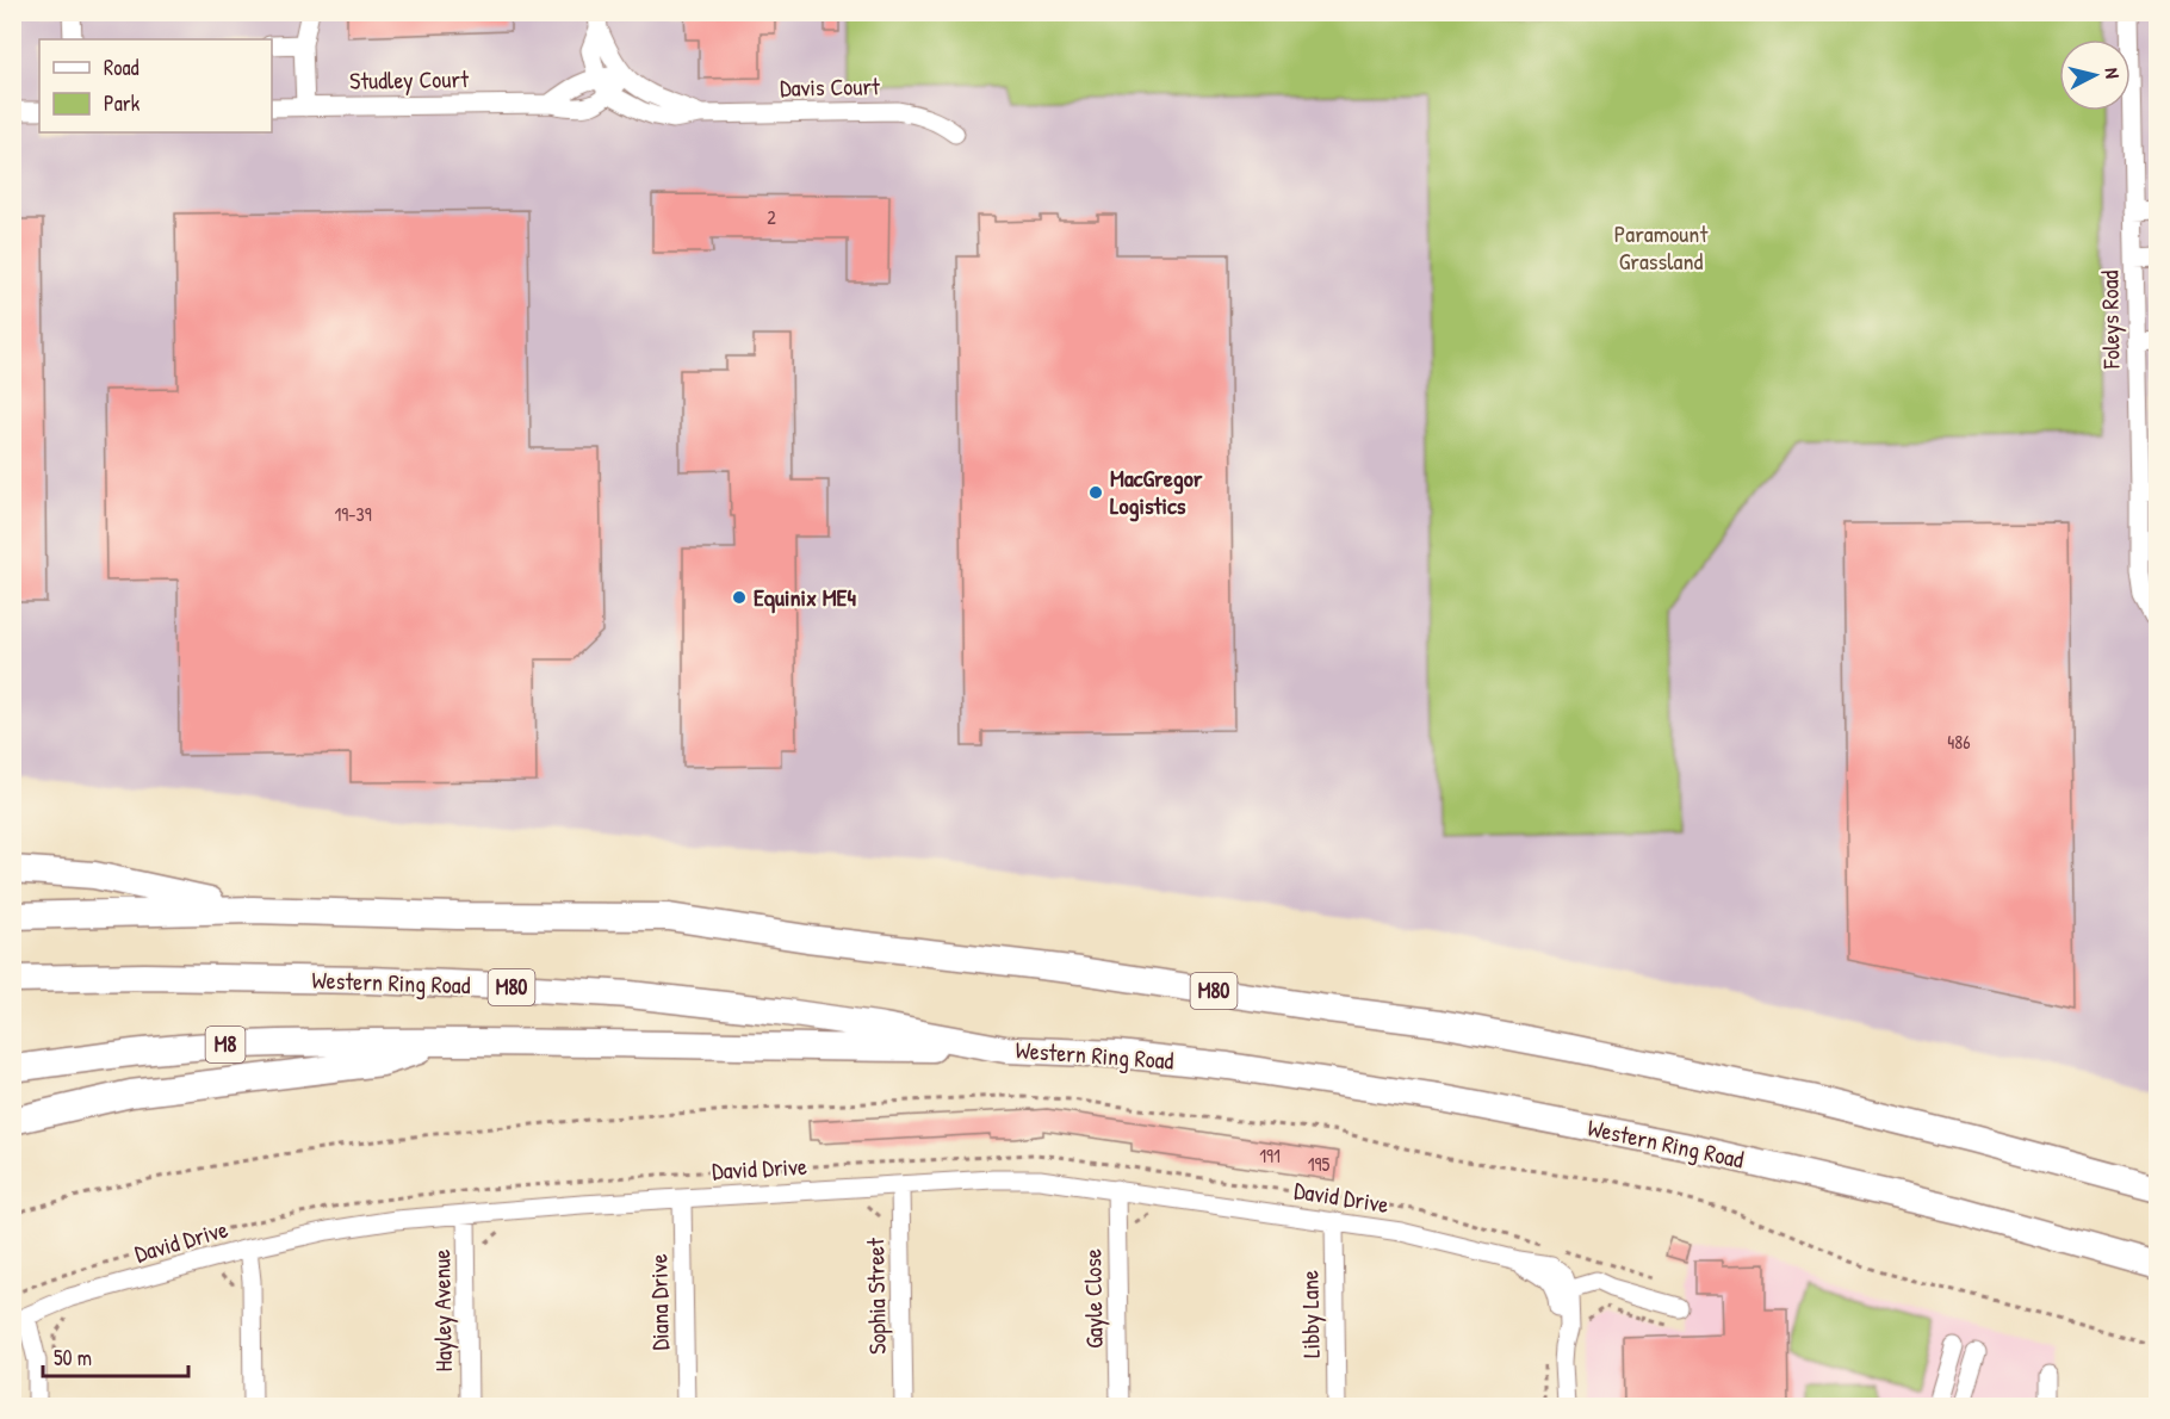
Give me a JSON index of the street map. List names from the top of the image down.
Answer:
{
  "streets": {
    "highway": ["Western Ring Road", "M80", "M8"],
    "street": [
      "Studley Court",
      "Davis Court",
      "Foleys Road",
      "David Drive",
      "Sophia Street",
      "Gayle Close",
      "Diana Drive",
      "Hayley Avenue",
      "Libby Lane"
    ]
  },
  "crossings": [
    ["Studley Court", "Davis Court"],
    ["David Drive", "Sophia Street"],
    ["David Drive", "Gayle Close"],
    ["David Drive", "Diana Drive"],
    ["David Drive", "Hayley Avenue"],
    ["David Drive", "Libby Lane"]
  ],
  "parks": ["Paramount Grassland"],
  "places": ["MacGregor Logistics", "Equinix ME4"],
  "house_numbers": [
    "2",
    "19-39",
    "486",
    "191",
    "195"
  ],
  "legend": ["Road", "Park"],
  "scale_bar": "50 m",
  "north": "right"
}
